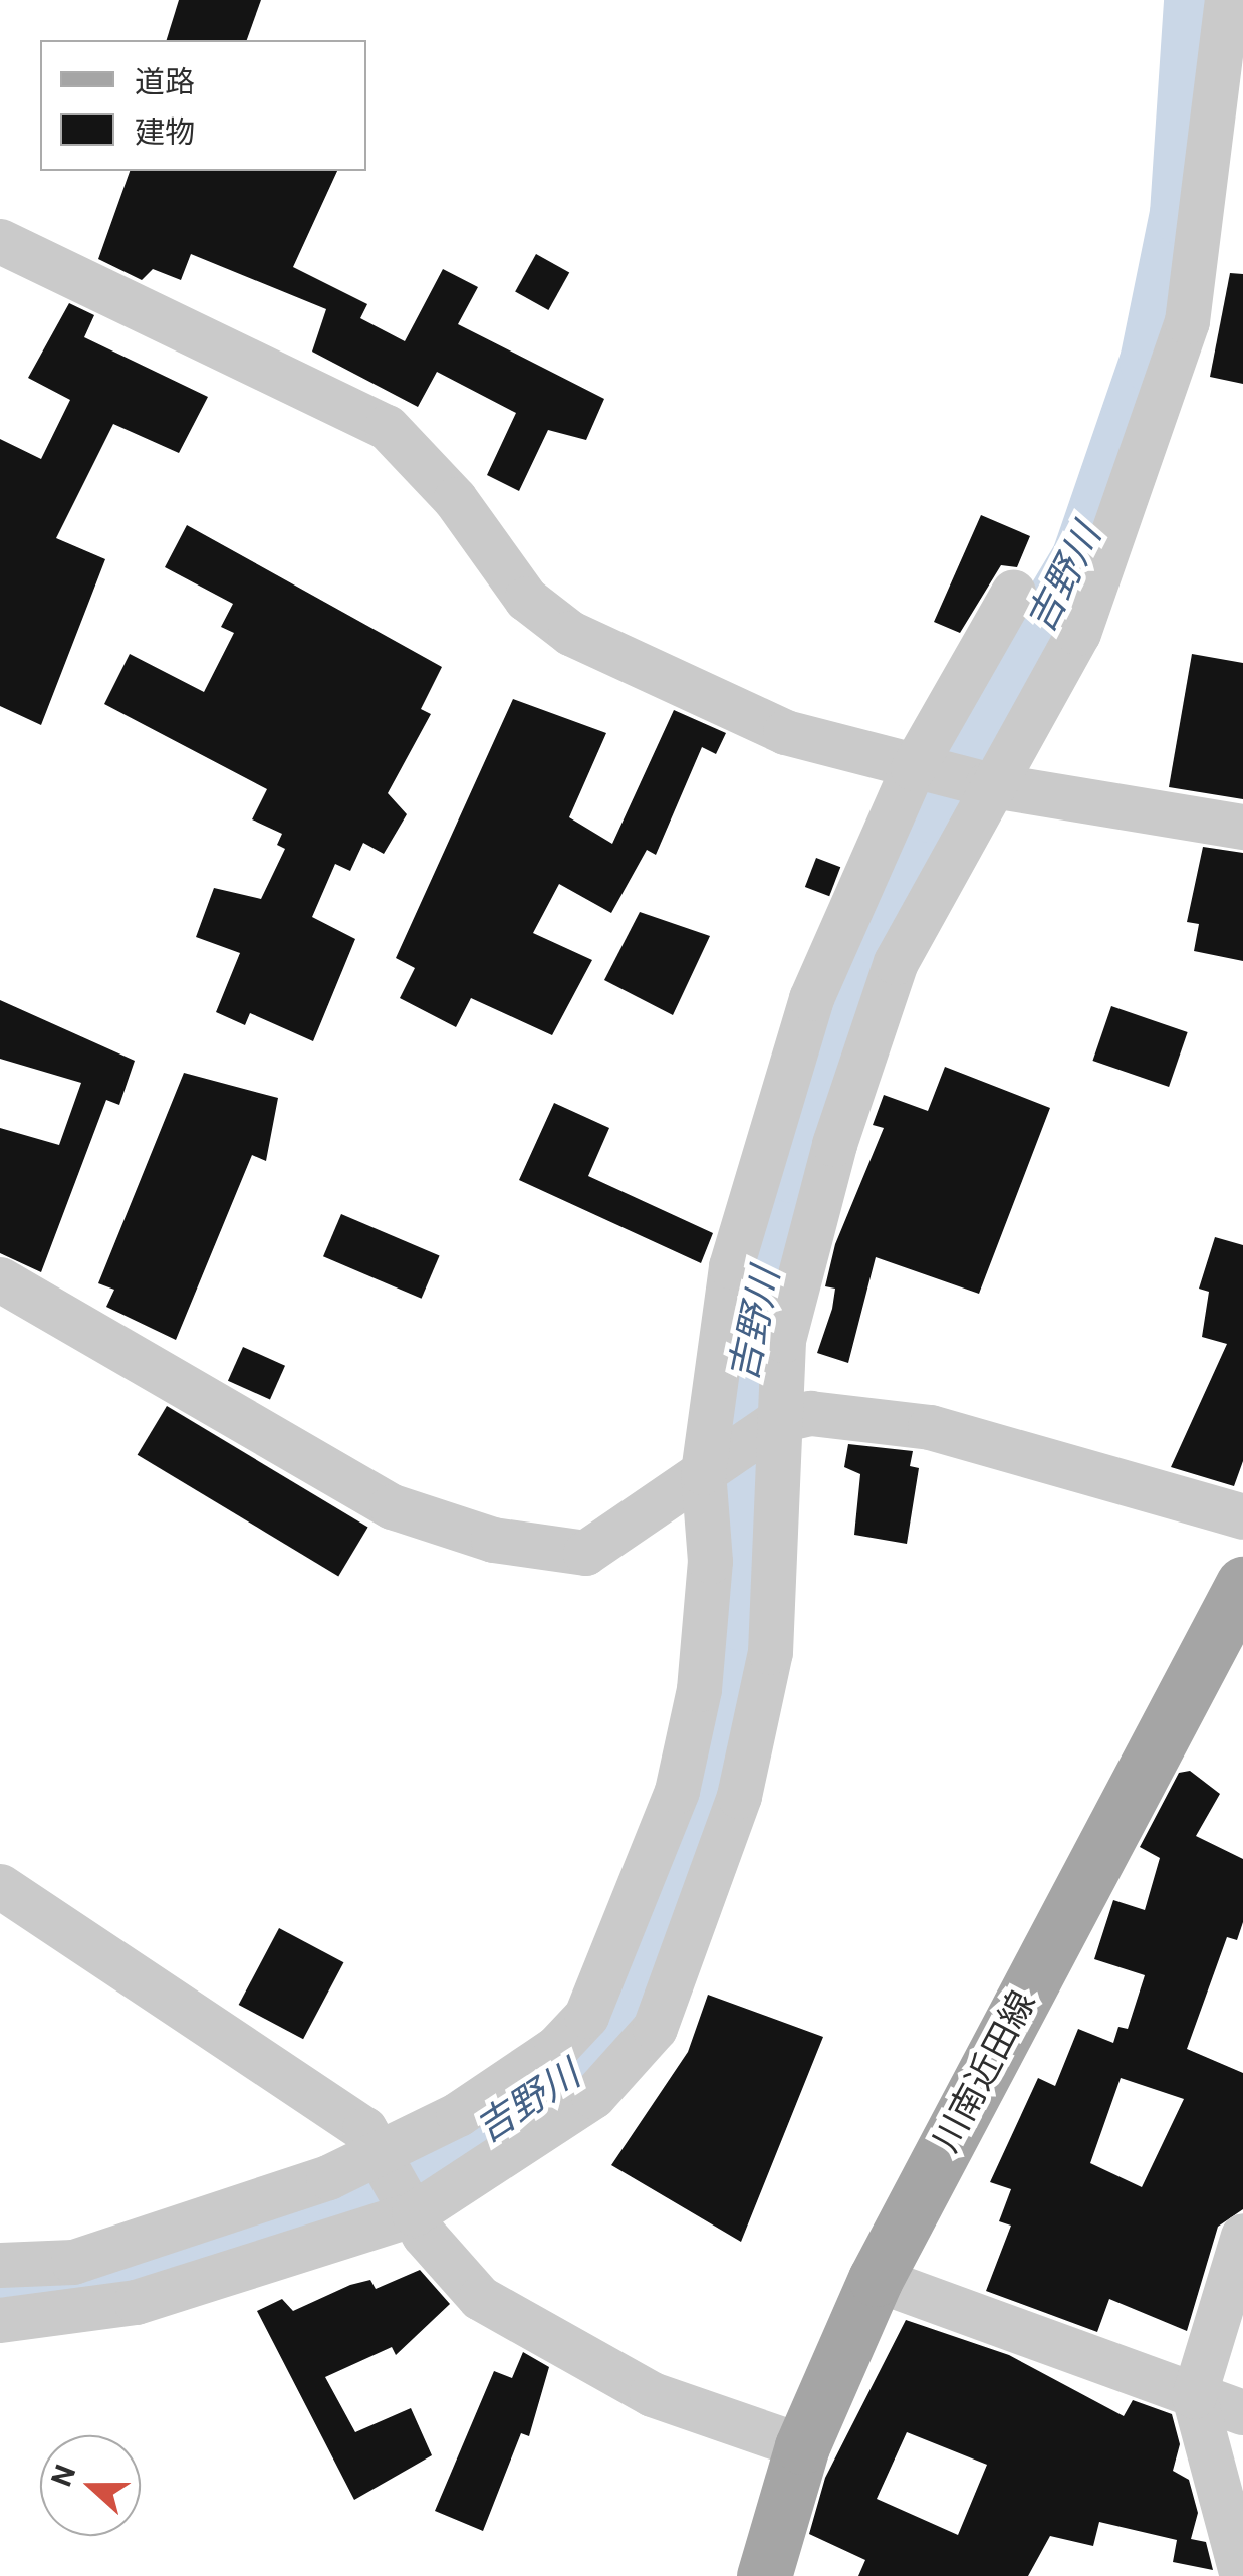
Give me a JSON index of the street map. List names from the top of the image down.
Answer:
{
  "streets": {
    "main road": ["川南近田線"]
  },
  "water": ["吉野川"],
  "legend": ["道路", "建物"],
  "north": "left"
}
